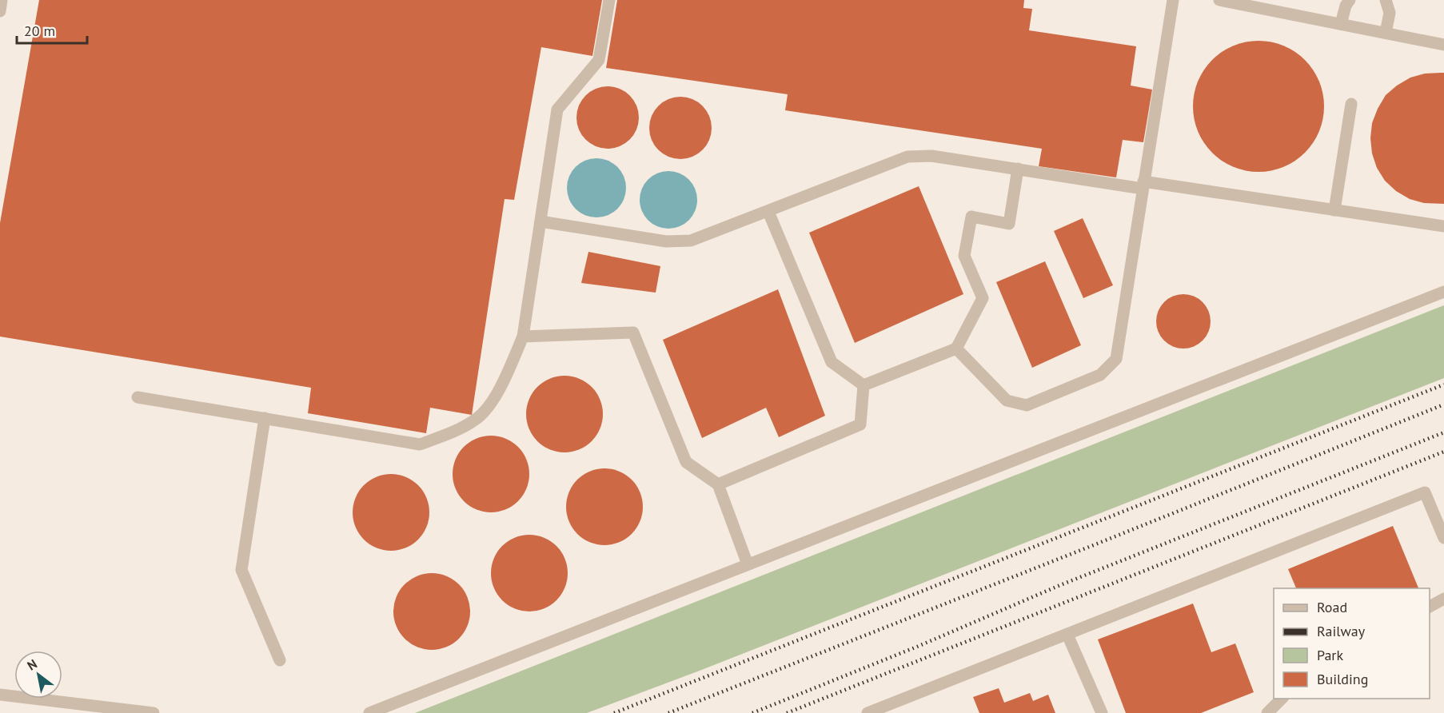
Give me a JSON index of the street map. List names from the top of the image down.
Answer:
{
  "legend": [
    "Road",
    "Railway",
    "Park",
    "Building"
  ],
  "scale_bar": "20 m",
  "north": "top left"
}
